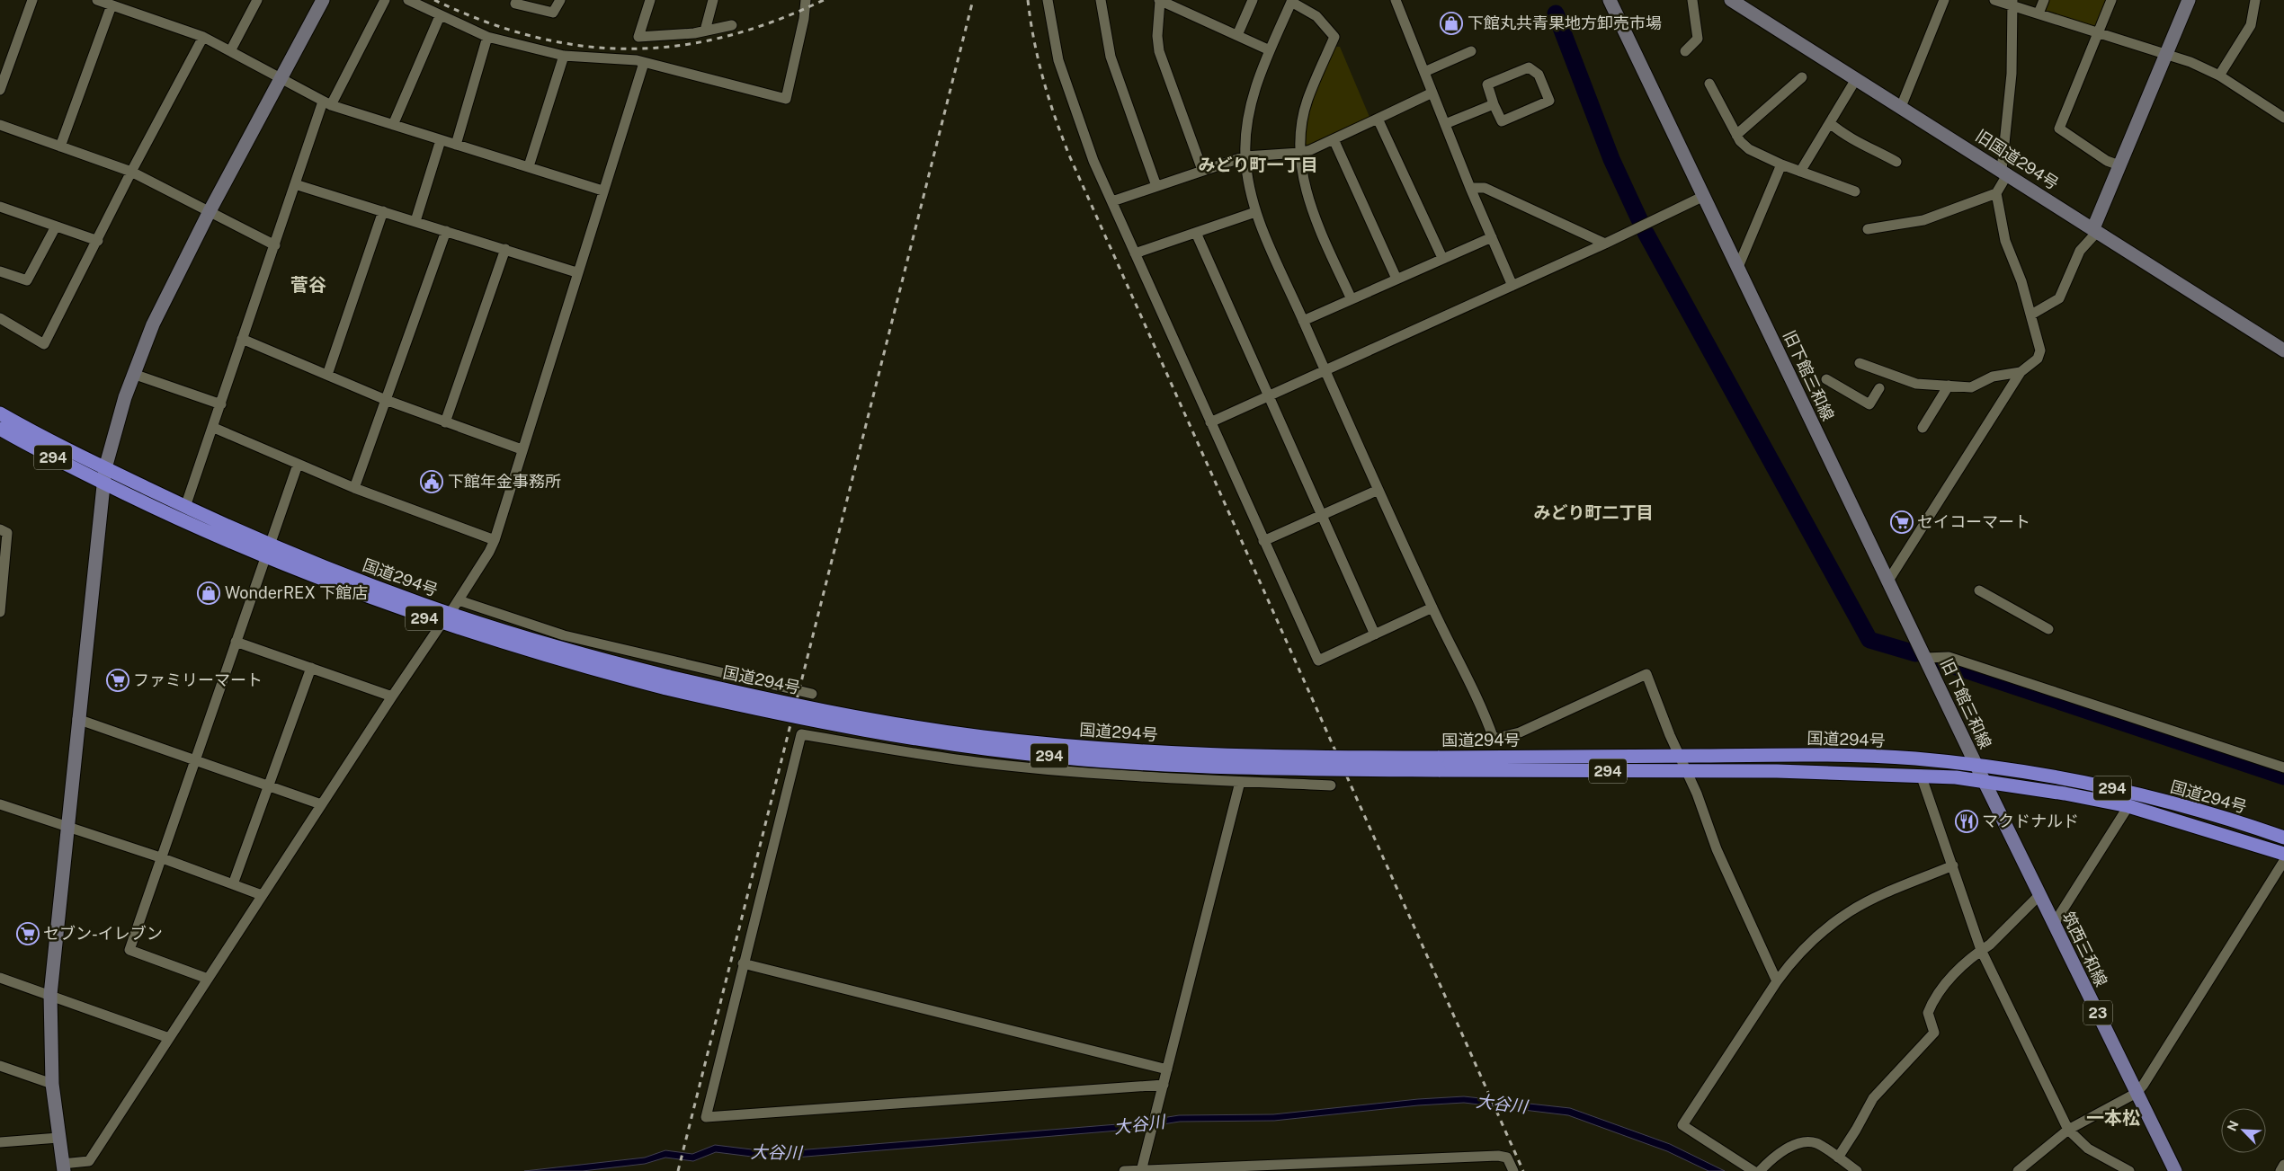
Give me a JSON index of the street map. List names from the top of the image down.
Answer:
{
  "streets": {
    "highway": ["294", "国道294号"],
    "main road": ["筑西三和線", "23"],
    "street": ["旧国道294号", "旧下館三和線"]
  },
  "crossings": [
    ["旧下館三和線", "国道294号"],
    ["旧下館三和線", "筑西三和線"],
    ["国道294号", "筑西三和線"]
  ],
  "districts": [
    "みどり町一丁目",
    "菅谷",
    "みどり町二丁目",
    "一本松"
  ],
  "water": ["大谷川"],
  "places": {
    "shop": ["下館丸共青果地方卸売市場", "WonderREX 下館店"],
    "public building": ["下館年金事務所"],
    "supermarket": ["セイコーマート", "ファミリーマート", "セブン-イレブン"],
    "restaurant": ["マクドナルド"]
  },
  "north": "top left"
}
